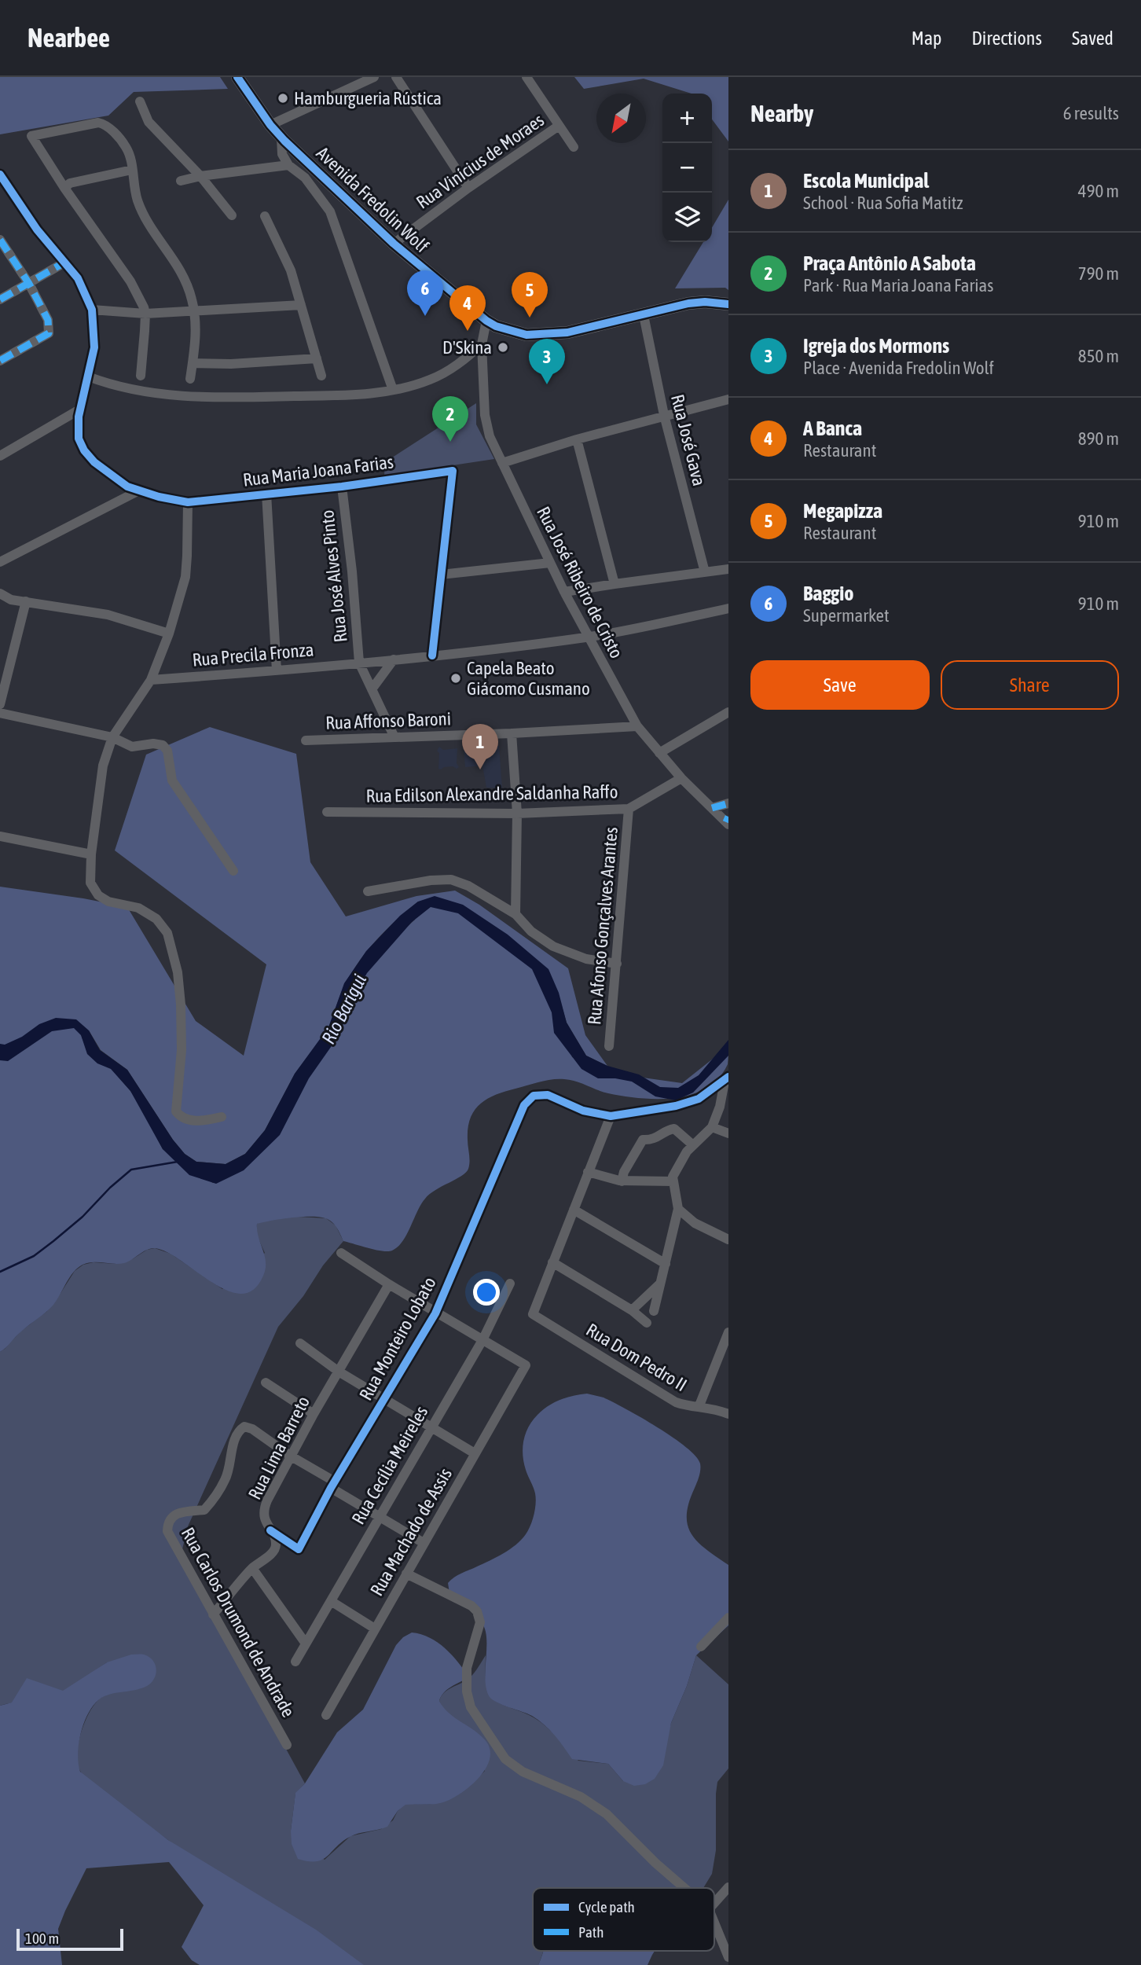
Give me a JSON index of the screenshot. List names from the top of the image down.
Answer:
{
  "streets": {
    "main road": ["Avenida Fredolin Wolf"],
    "street": [
      "Rua Vinícius de Moraes",
      "Rua José Gava",
      "Rua Maria Joana Farias",
      "Rua José Alves Pinto",
      "Rua José Ribeiro de Cristo",
      "Rua Precila Fronza",
      "Rua Affonso Baroni",
      "Rua Edilson Alexandre Saldanha Raffo",
      "Rua Afonso Gonçalves Arantes",
      "Rua Monteiro Lobato",
      "Rua Dom Pedro II",
      "Rua Lima Barreto",
      "Rua Cecília Meireles",
      "Rua Machado de Assis",
      "Rua Carlos Drumond de Andrade"
    ]
  },
  "crossings": [
    ["Rua Vinícius de Moraes", "Avenida Fredolin Wolf"],
    ["Avenida Fredolin Wolf", "Rua José Gava"],
    ["Avenida Fredolin Wolf", "Rua José Ribeiro de Cristo"],
    ["Rua Maria Joana Farias", "Rua José Alves Pinto"],
    ["Rua José Alves Pinto", "Rua Precila Fronza"],
    ["Rua José Ribeiro de Cristo", "Rua Precila Fronza"],
    ["Rua José Ribeiro de Cristo", "Rua Affonso Baroni"],
    ["Rua José Ribeiro de Cristo", "Rua Edilson Alexandre Saldanha Raffo"],
    ["Rua Edilson Alexandre Saldanha Raffo", "Rua Afonso Gonçalves Arantes"],
    ["Rua Monteiro Lobato", "Rua Lima Barreto"],
    ["Rua Lima Barreto", "Rua Carlos Drumond de Andrade"],
    ["Rua Cecília Meireles", "Rua Machado de Assis"]
  ],
  "water": ["Rio Barigui"],
  "places": ["Hamburgueria Rústica", "D'Skina", "Capela Beato Giácomo Cusmano"],
  "legend": ["Cycle path", "Path"],
  "scale_bar": "100 m",
  "north": "bottom left",
  "page": {
    "header": "Nearbee",
    "nav": ["Map", "Directions", "Saved"],
    "heading": ["Nearby", "6 results"],
    "map_buttons": ["+", "−"],
    "list": [
      {
        "mark": "1",
        "name": "Escola Municipal",
        "note": "School · Rua Sofia Matitz",
        "value": "490 m"
      },
      {
        "mark": "2",
        "name": "Praça Antônio A Sabota",
        "note": "Park · Rua Maria Joana Farias",
        "value": "790 m"
      },
      {
        "mark": "3",
        "name": "Igreja dos Mormons",
        "note": "Place · Avenida Fredolin Wolf",
        "value": "850 m"
      },
      {
        "mark": "4",
        "name": "A Banca",
        "note": "Restaurant",
        "value": "890 m"
      },
      {
        "mark": "5",
        "name": "Megapizza",
        "note": "Restaurant",
        "value": "910 m"
      },
      {
        "mark": "6",
        "name": "Baggio",
        "note": "Supermarket",
        "value": "910 m"
      }
    ],
    "pins": [
      "6",
      "5",
      "4",
      "3",
      "2",
      "1"
    ],
    "buttons": ["Save", "Share"],
    "scale": "100 m"
  }
}
